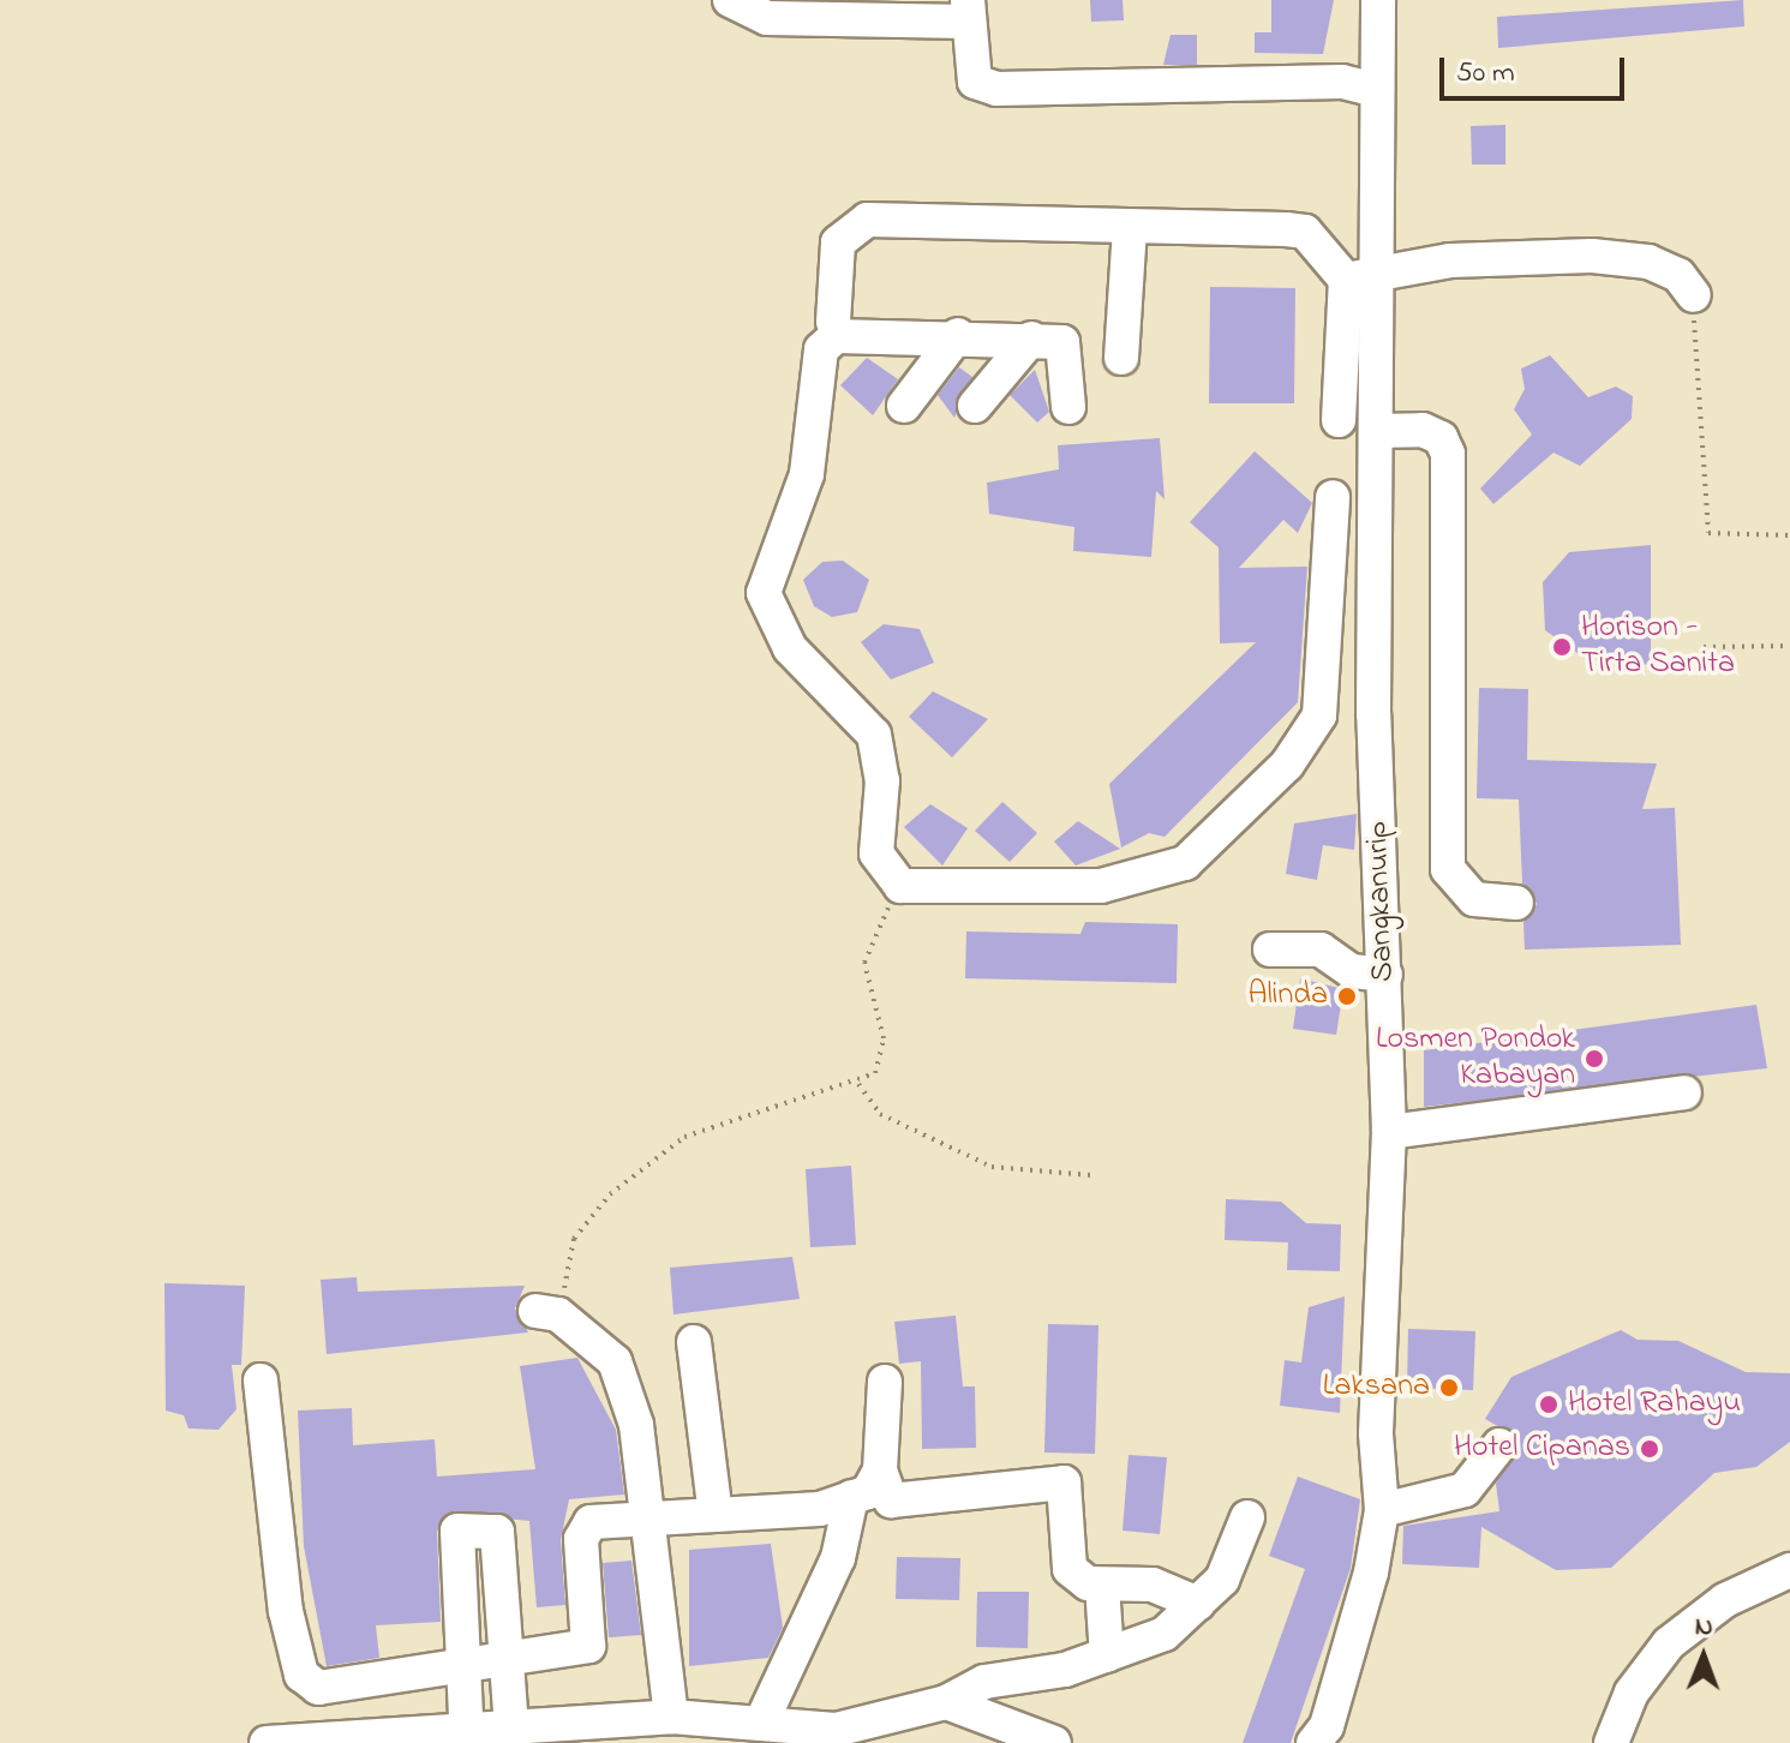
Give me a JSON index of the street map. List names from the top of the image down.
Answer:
{
  "streets": {
    "street": ["Sangkanurip"]
  },
  "places": [
    "Horison - Tirta Sanita",
    "Alinda",
    "Losmen Pondok Kabayan",
    "Laksana",
    "Hotel Rahayu",
    "Hotel Cipanas"
  ],
  "scale_bar": "50 m",
  "north": "top"
}
